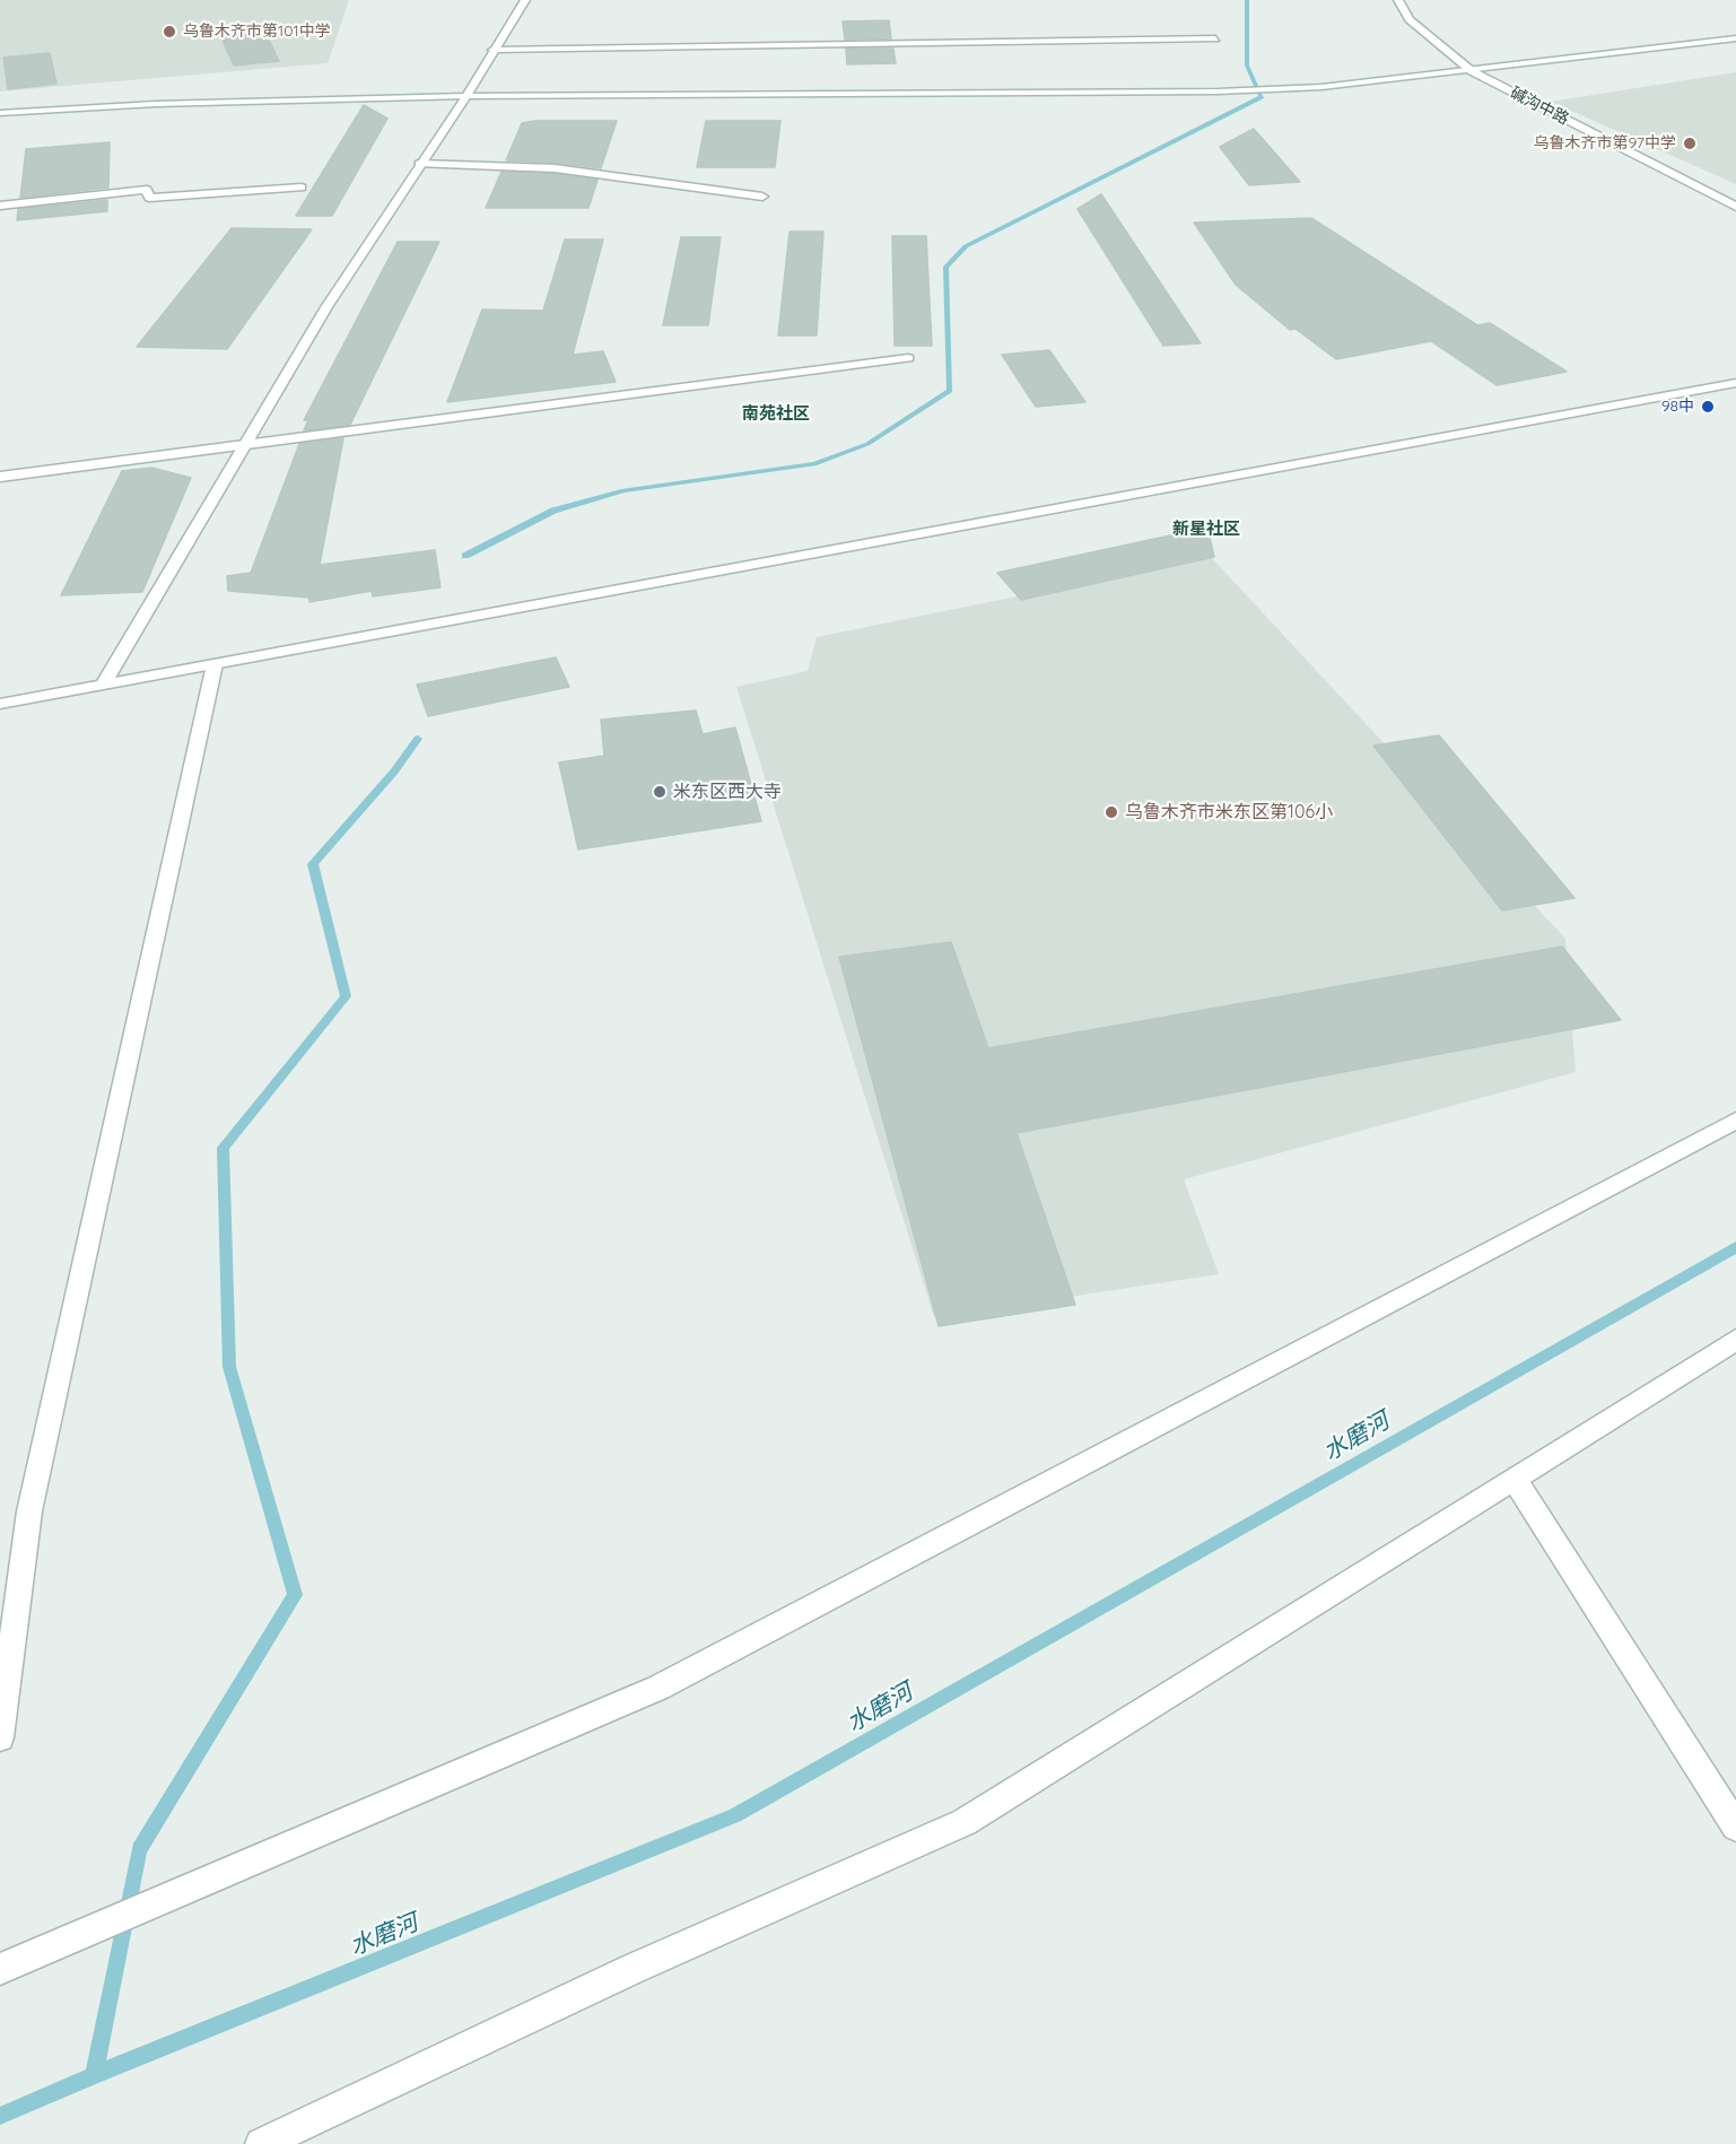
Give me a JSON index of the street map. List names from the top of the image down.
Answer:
{
  "streets": {
    "street": ["碱沟中路"]
  },
  "districts": ["南苑社区", "新星社区"],
  "water": ["水磨河"],
  "places": [
    "乌鲁木齐市第101中学",
    "乌鲁木齐市第97中学",
    "98中",
    "米东区西大寺",
    "乌鲁木齐市米东区第106小"
  ]
}
